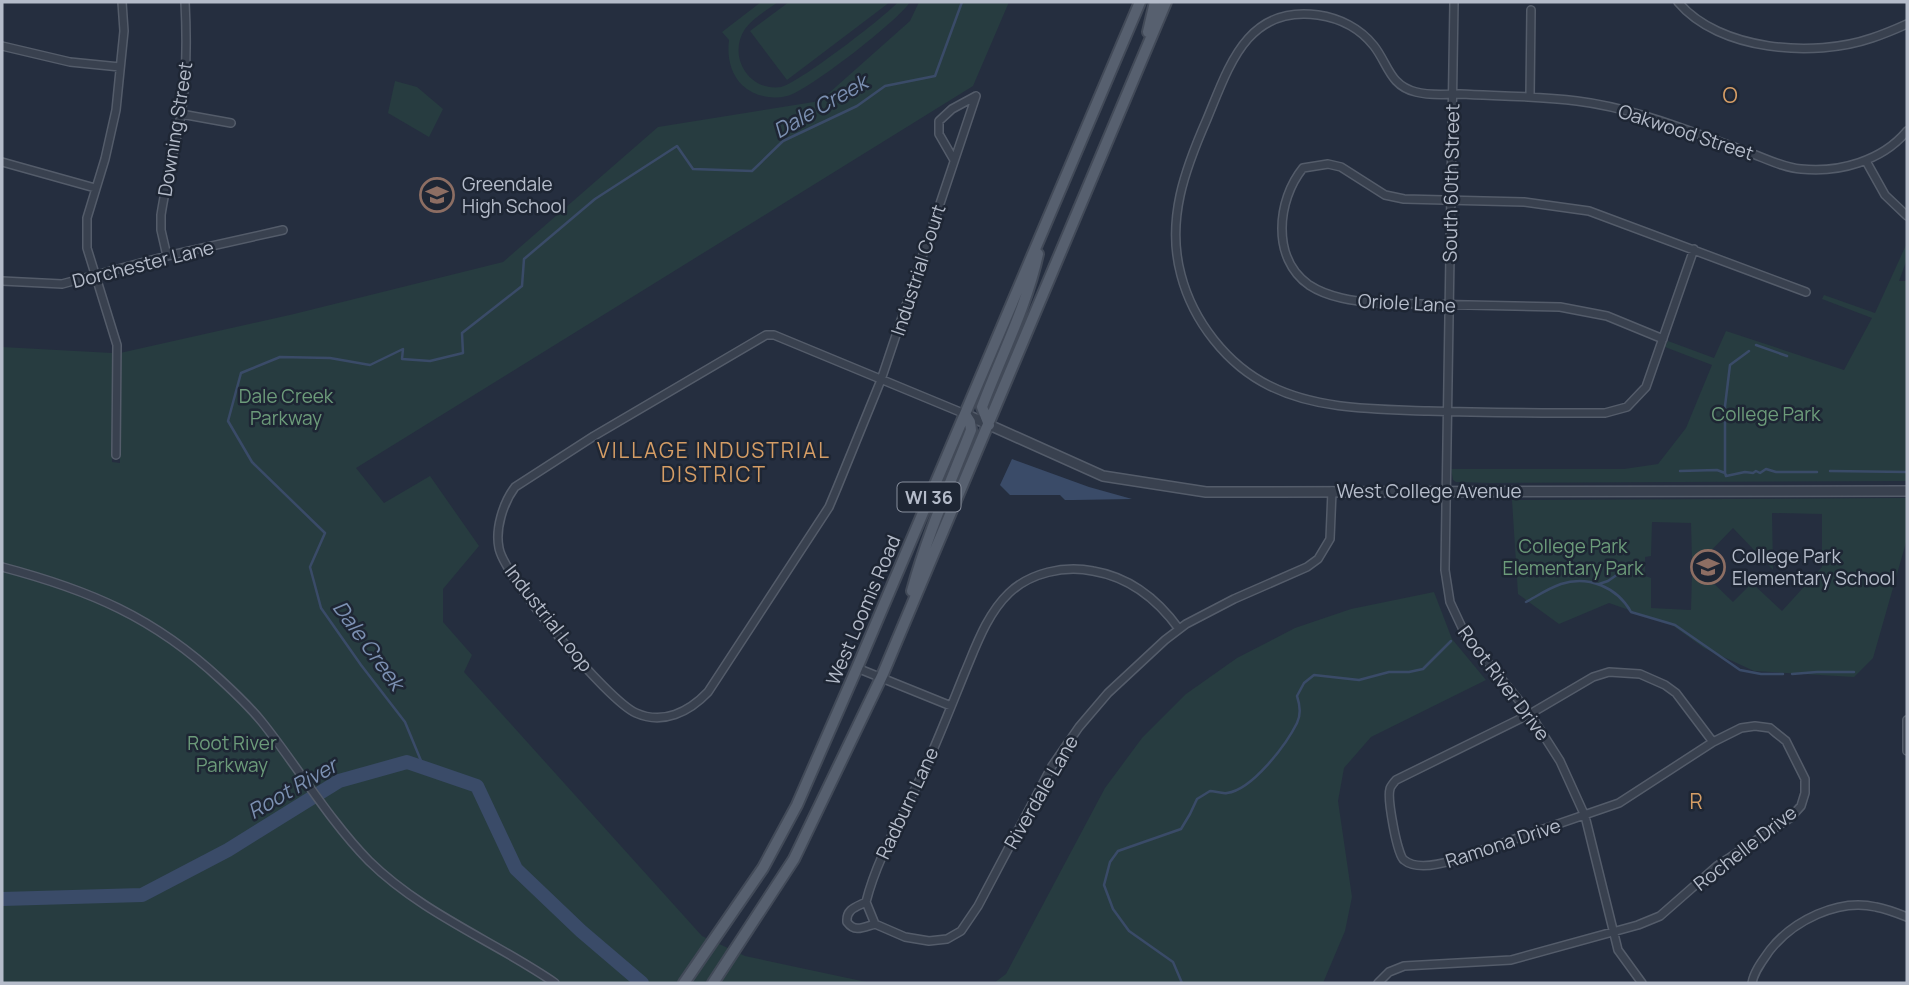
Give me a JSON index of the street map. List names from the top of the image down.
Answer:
{
  "streets": {
    "main road": ["WI 36", "West Loomis Road"],
    "street": [
      "Downing Street",
      "Oakwood Street",
      "South 60th Street",
      "Dorchester Lane",
      "Industrial Court",
      "Oriole Lane",
      "West College Avenue",
      "Industrial Loop",
      "Root River Drive",
      "Riverdale Lane",
      "Radburn Lane",
      "Ramona Drive",
      "Rochelle Drive"
    ]
  },
  "crossings": [
    ["Downing Street", "Dorchester Lane"],
    ["Oakwood Street", "South 60th Street"],
    ["Oakwood Street", "Oriole Lane"],
    ["South 60th Street", "Oriole Lane"],
    ["South 60th Street", "West College Avenue"],
    ["South 60th Street", "Root River Drive"],
    ["Industrial Court", "Industrial Loop"],
    ["West College Avenue", "WI 36"],
    ["West College Avenue", "West Loomis Road"],
    ["West College Avenue", "Industrial Loop"],
    ["West College Avenue", "Root River Drive"],
    ["West College Avenue", "Riverdale Lane"],
    ["West Loomis Road", "Industrial Loop"],
    ["Root River Drive", "Ramona Drive"],
    ["Root River Drive", "Rochelle Drive"],
    ["Riverdale Lane", "Radburn Lane"],
    ["Ramona Drive", "Rochelle Drive"]
  ],
  "districts": ["O", "VILLAGE INDUSTRIAL DISTRICT", "R"],
  "water": ["Dale Creek", "Root River"],
  "parks": [
    "Dale Creek Parkway",
    "College Park",
    "College Park Elementary Park",
    "Root River Parkway"
  ],
  "places": {
    "school or university": ["Greendale High School", "College Park Elementary School"]
  }
}
